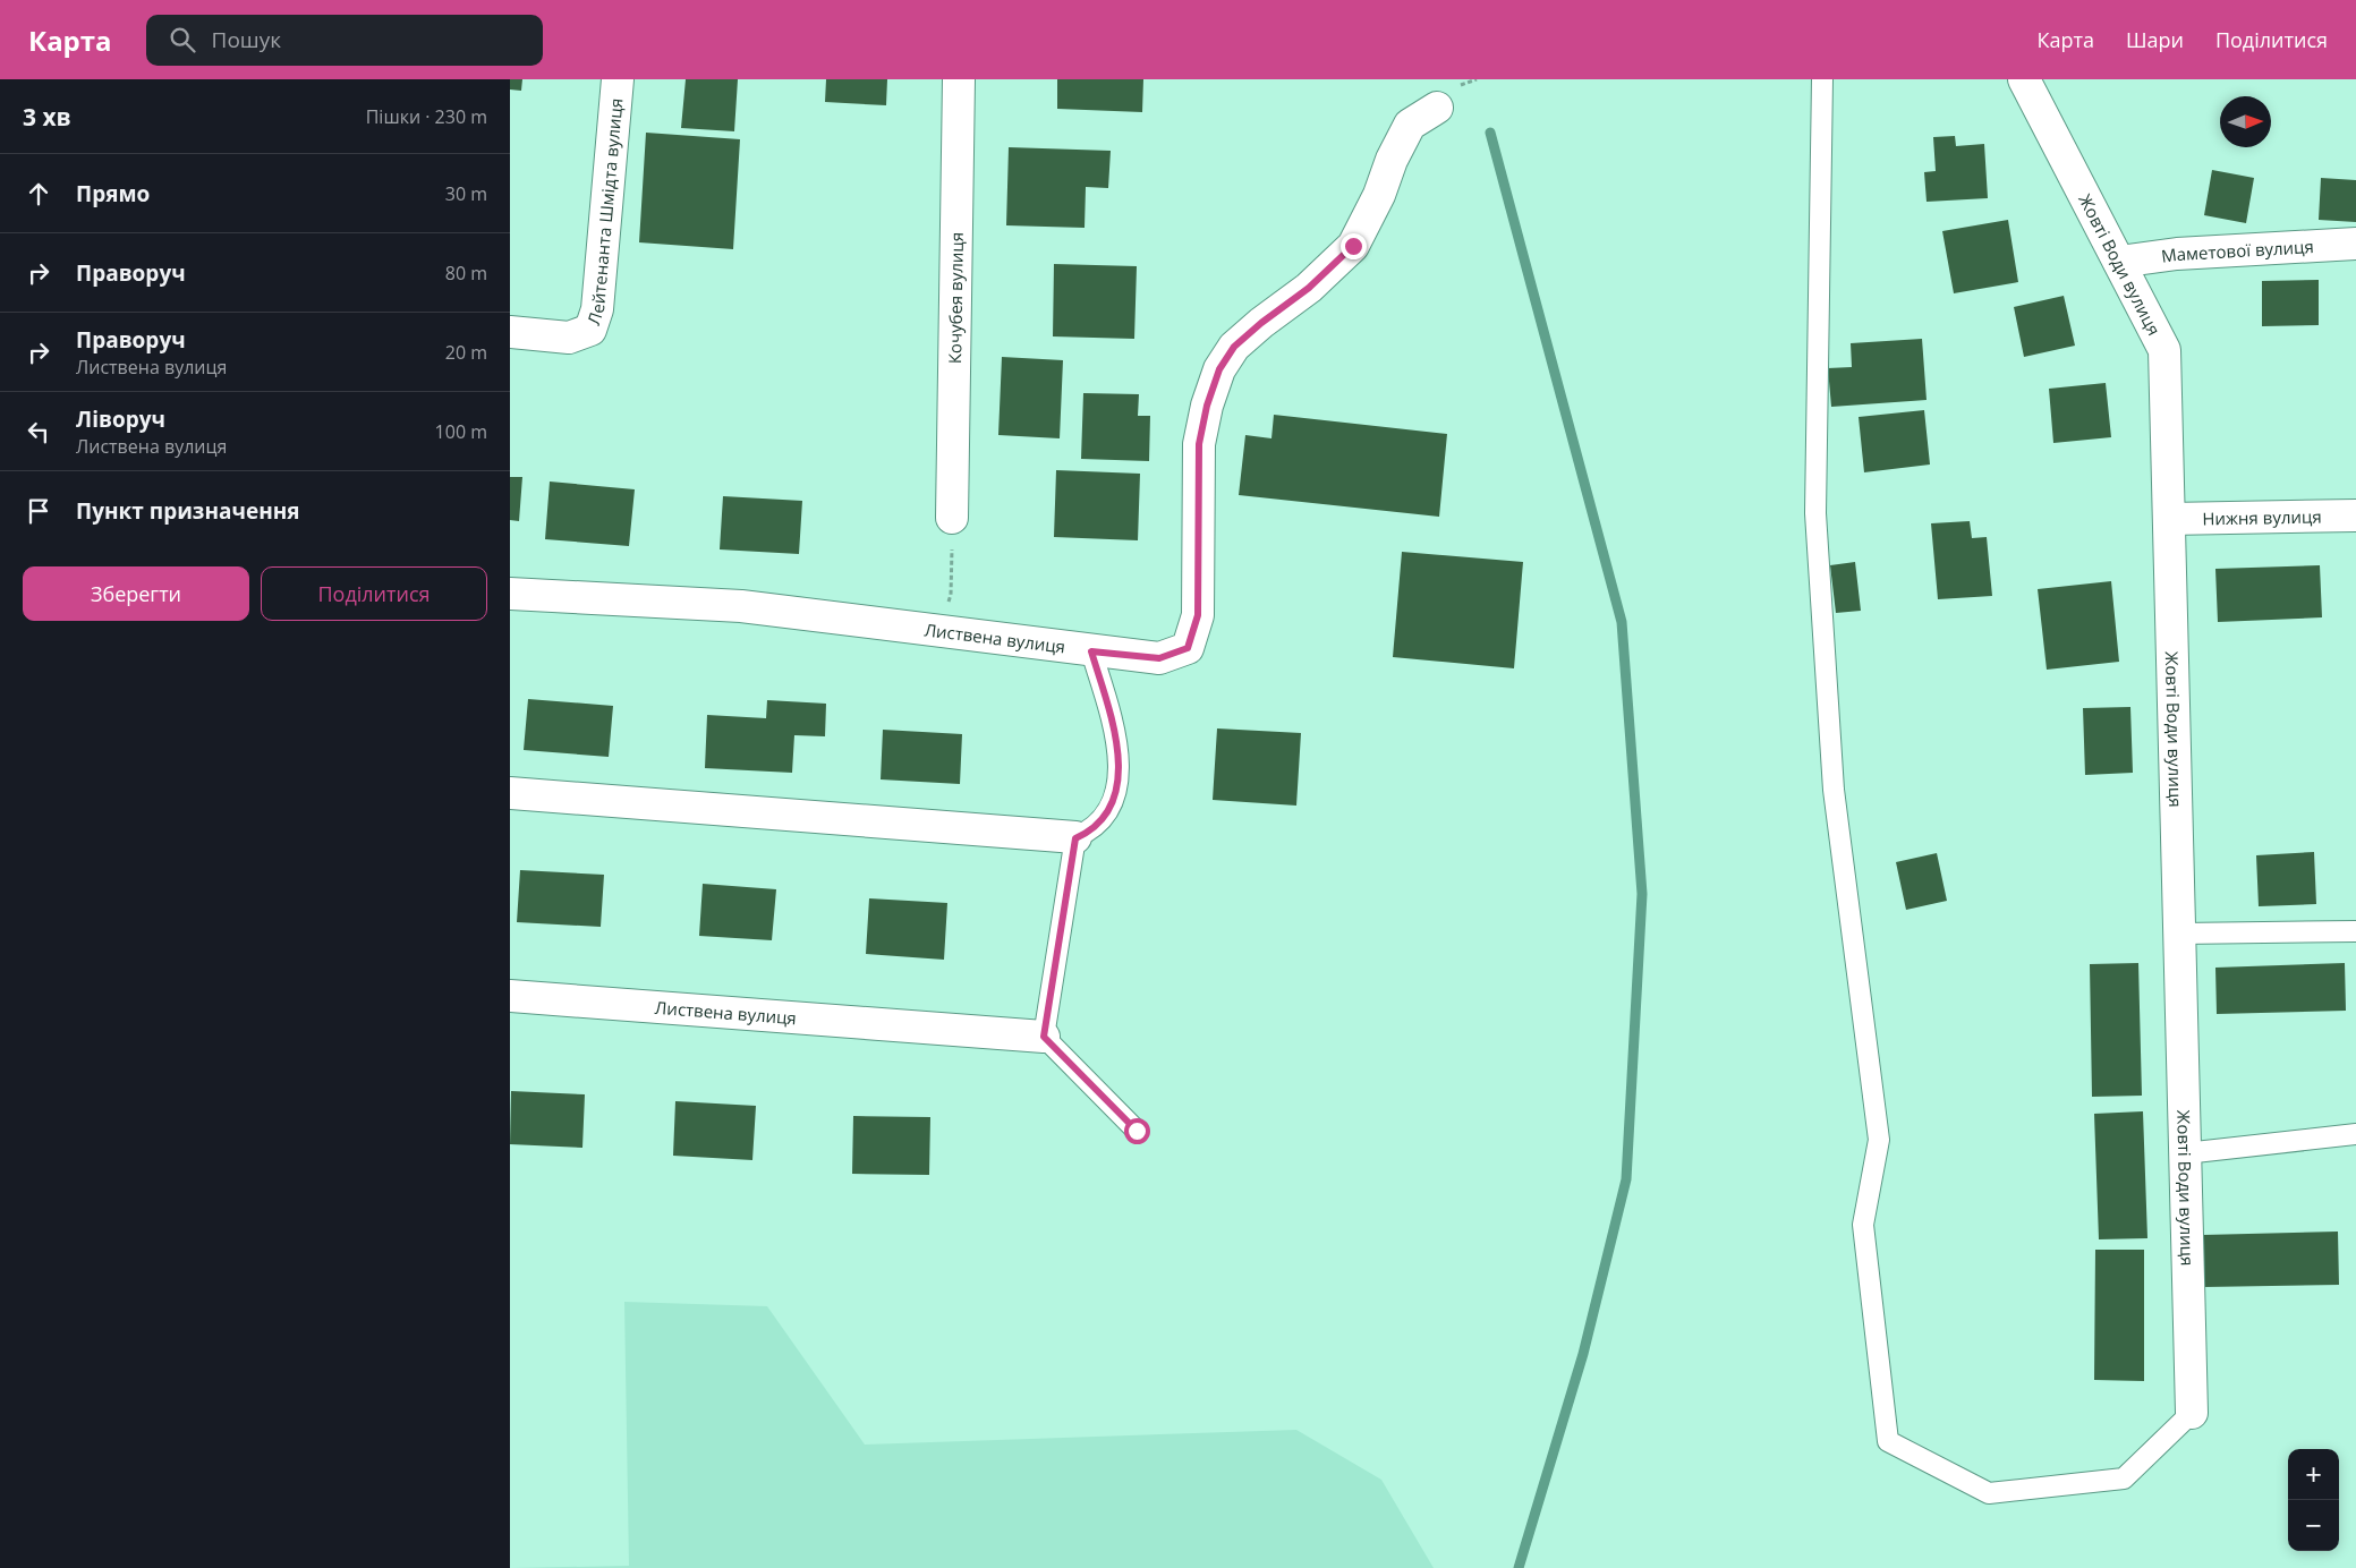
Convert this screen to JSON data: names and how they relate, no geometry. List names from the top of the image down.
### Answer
{
  "streets": {
    "street": [
      "Лейтенанта Шмідта вулиця",
      "Маметової вулиця",
      "Жовті Води вулиця",
      "Кочубея вулиця",
      "Нижня вулиця",
      "Листвена вулиця"
    ]
  },
  "crossings": [
    ["Маметової вулиця", "Жовті Води вулиця"],
    ["Жовті Води вулиця", "Нижня вулиця"]
  ],
  "north": "right",
  "page": {
    "header": "Карта",
    "search": "Пошук",
    "nav": ["Карта", "Шари", "Поділитися"],
    "heading": ["3 хв", "Пішки · 230 m"],
    "list": [
      ["Прямо", "30 m"],
      ["Праворуч", "80 m"],
      ["Праворуч", "Листвена вулиця", "20 m"],
      ["Ліворуч", "Листвена вулиця", "100 m"],
      "Пункт призначення"
    ],
    "buttons": ["Зберегти", "Поділитися"],
    "map_buttons": ["+", "−"]
  }
}
